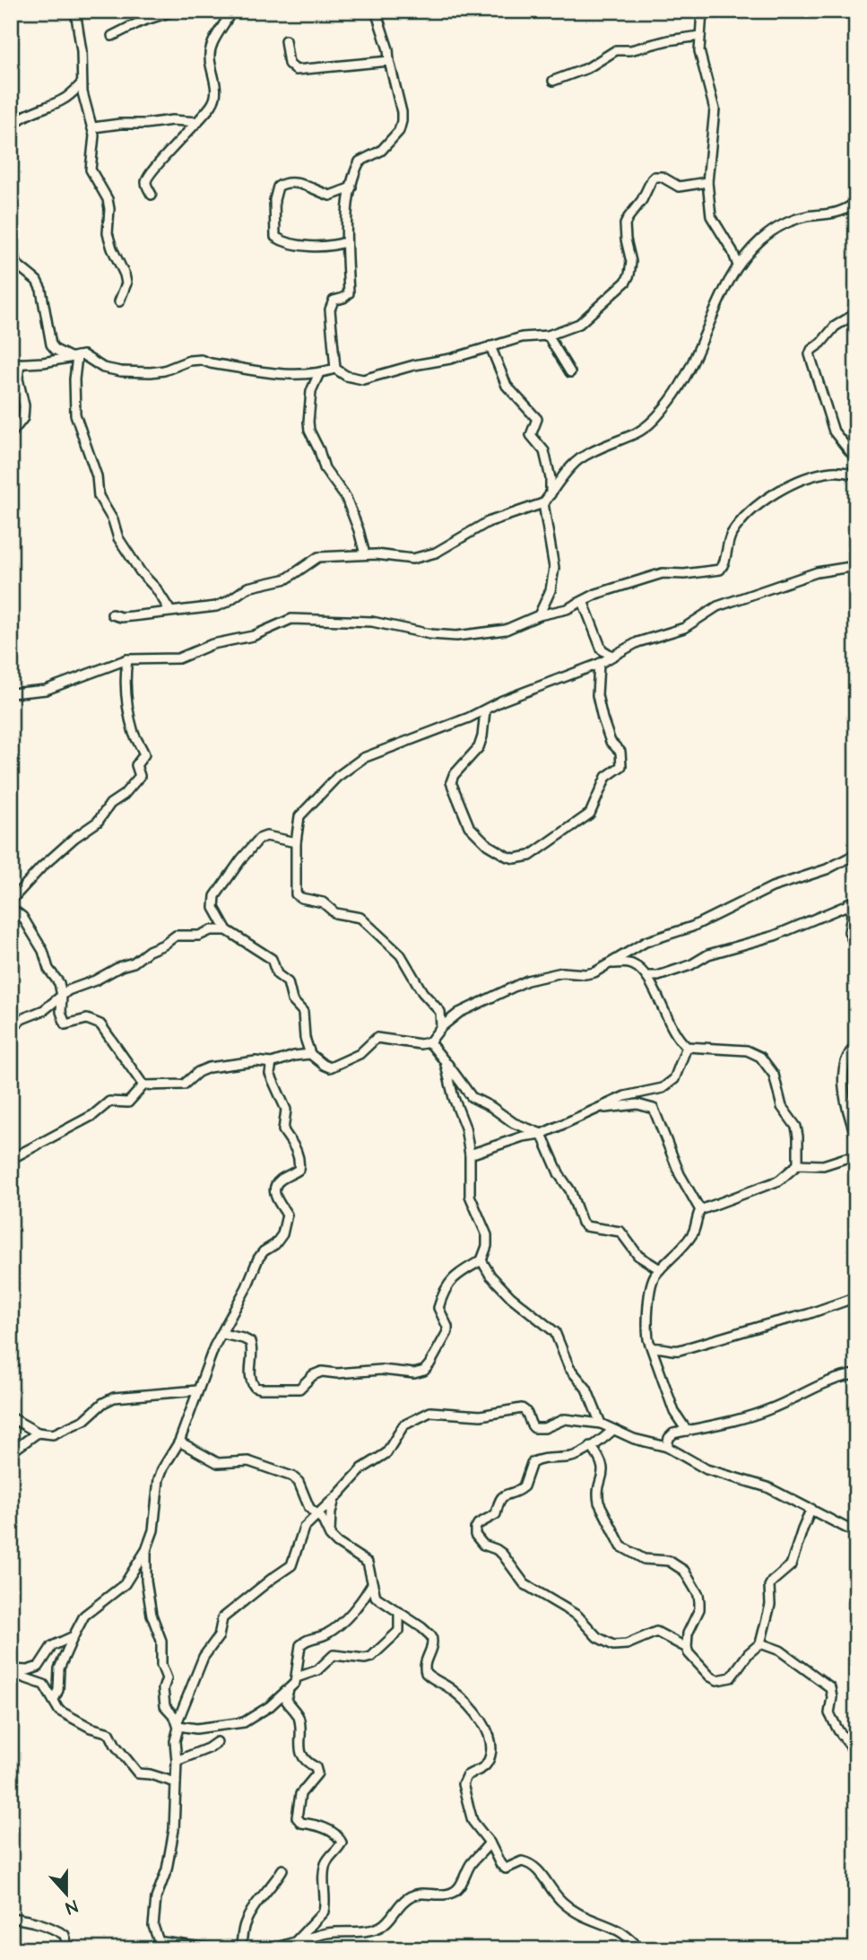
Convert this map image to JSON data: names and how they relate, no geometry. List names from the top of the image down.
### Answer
{
  "north": "bottom"
}
